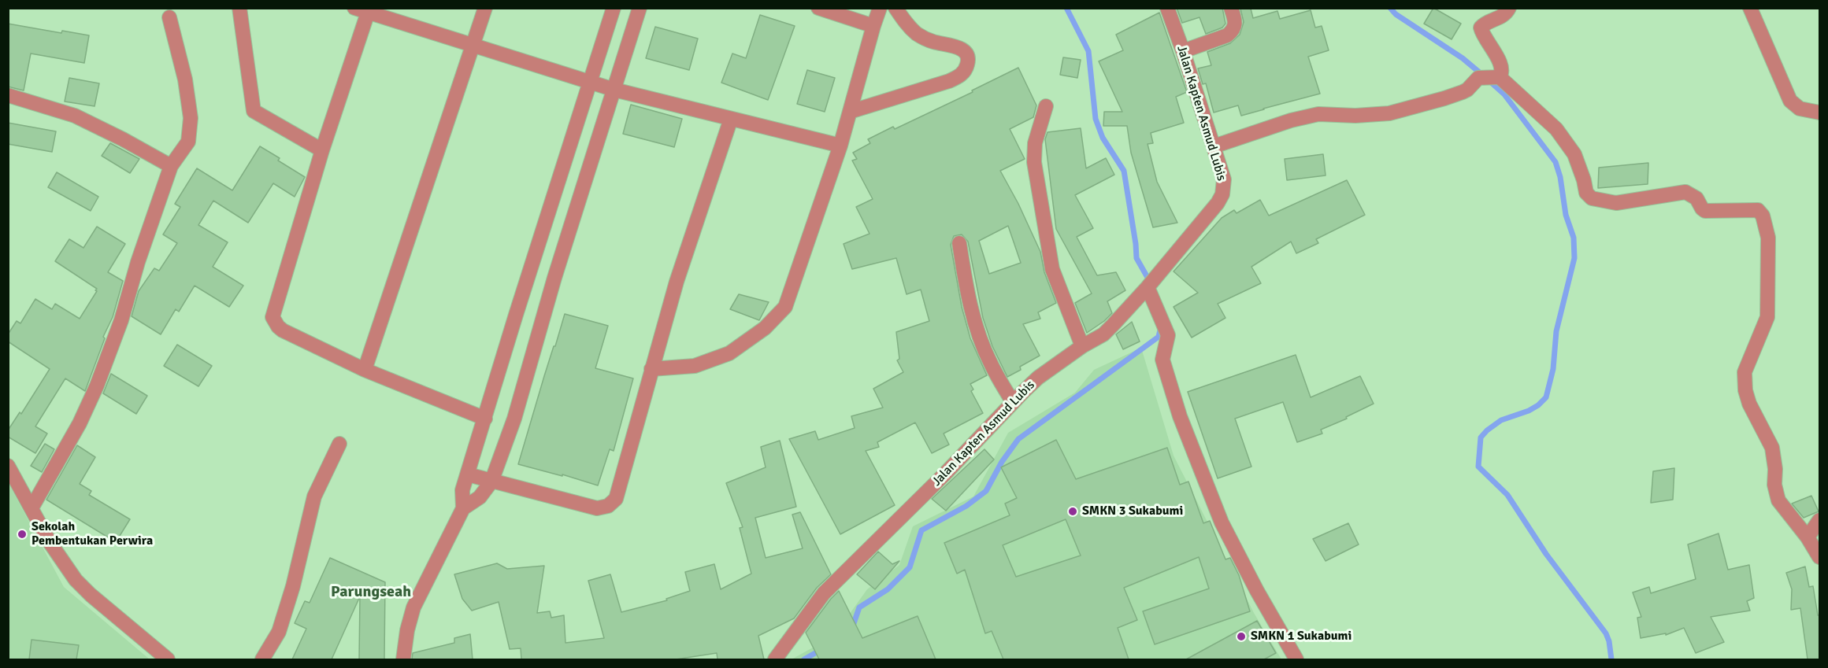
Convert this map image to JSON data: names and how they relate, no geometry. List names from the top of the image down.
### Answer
{
  "streets": {
    "street": ["Jalan Kapten Asmud Lubis"]
  },
  "districts": ["Parungseah"],
  "places": ["SMKN 3 Sukabumi", "Sekolah Pembentukan Perwira", "SMKN 1 Sukabumi"]
}
